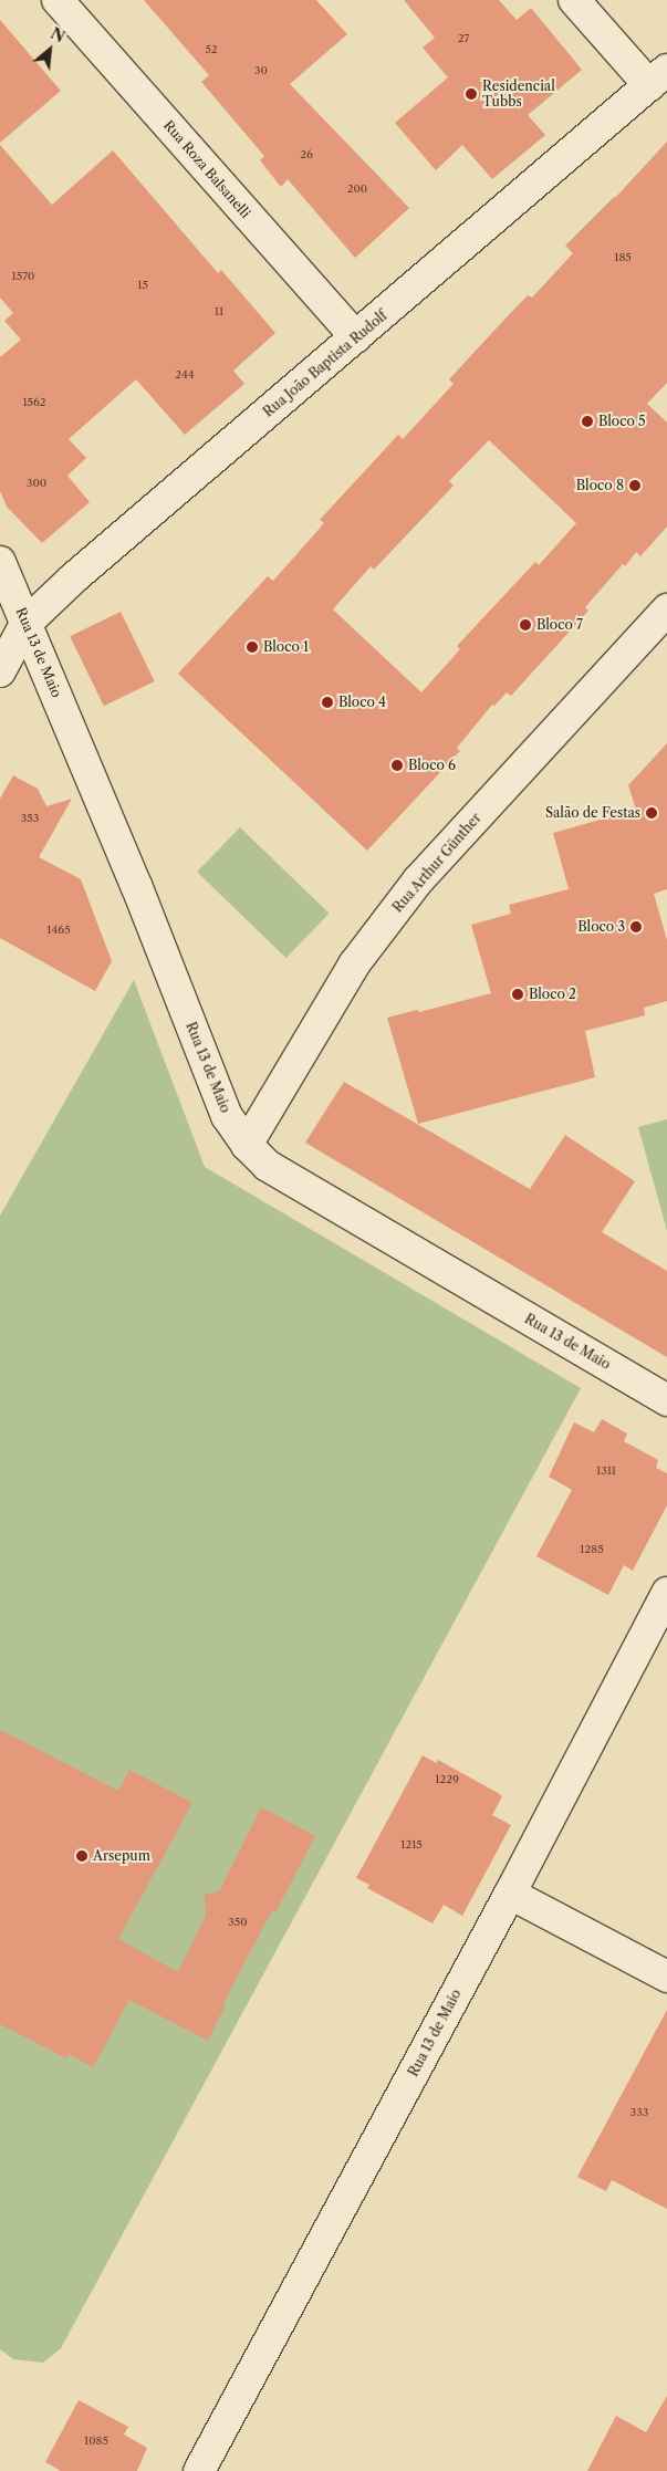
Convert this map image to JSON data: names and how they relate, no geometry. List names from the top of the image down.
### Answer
{
  "streets": {
    "street": [
      "Rua Roza Balsanelli",
      "Rua João Baptista Rudolf",
      "Rua 13 de Maio",
      "Rua Arthur Günther"
    ]
  },
  "crossings": [
    ["Rua Roza Balsanelli", "Rua João Baptista Rudolf"],
    ["Rua João Baptista Rudolf", "Rua 13 de Maio"],
    ["Rua 13 de Maio", "Rua Arthur Günther"]
  ],
  "places": [
    "Residencial Tubbs",
    "Bloco 5",
    "Bloco 8",
    "Bloco 7",
    "Bloco 1",
    "Bloco 4",
    "Bloco 6",
    "Salão de Festas",
    "Bloco 3",
    "Bloco 2",
    "Arsepum"
  ],
  "house_numbers": [
    "27",
    "52",
    "30",
    "26",
    "200",
    "185",
    "1570",
    "15",
    "11",
    "244",
    "1562",
    "300",
    "353",
    "1465",
    "1311",
    "1285",
    "1229",
    "1215",
    "350",
    "333",
    "1085"
  ],
  "north": "top right"
}
